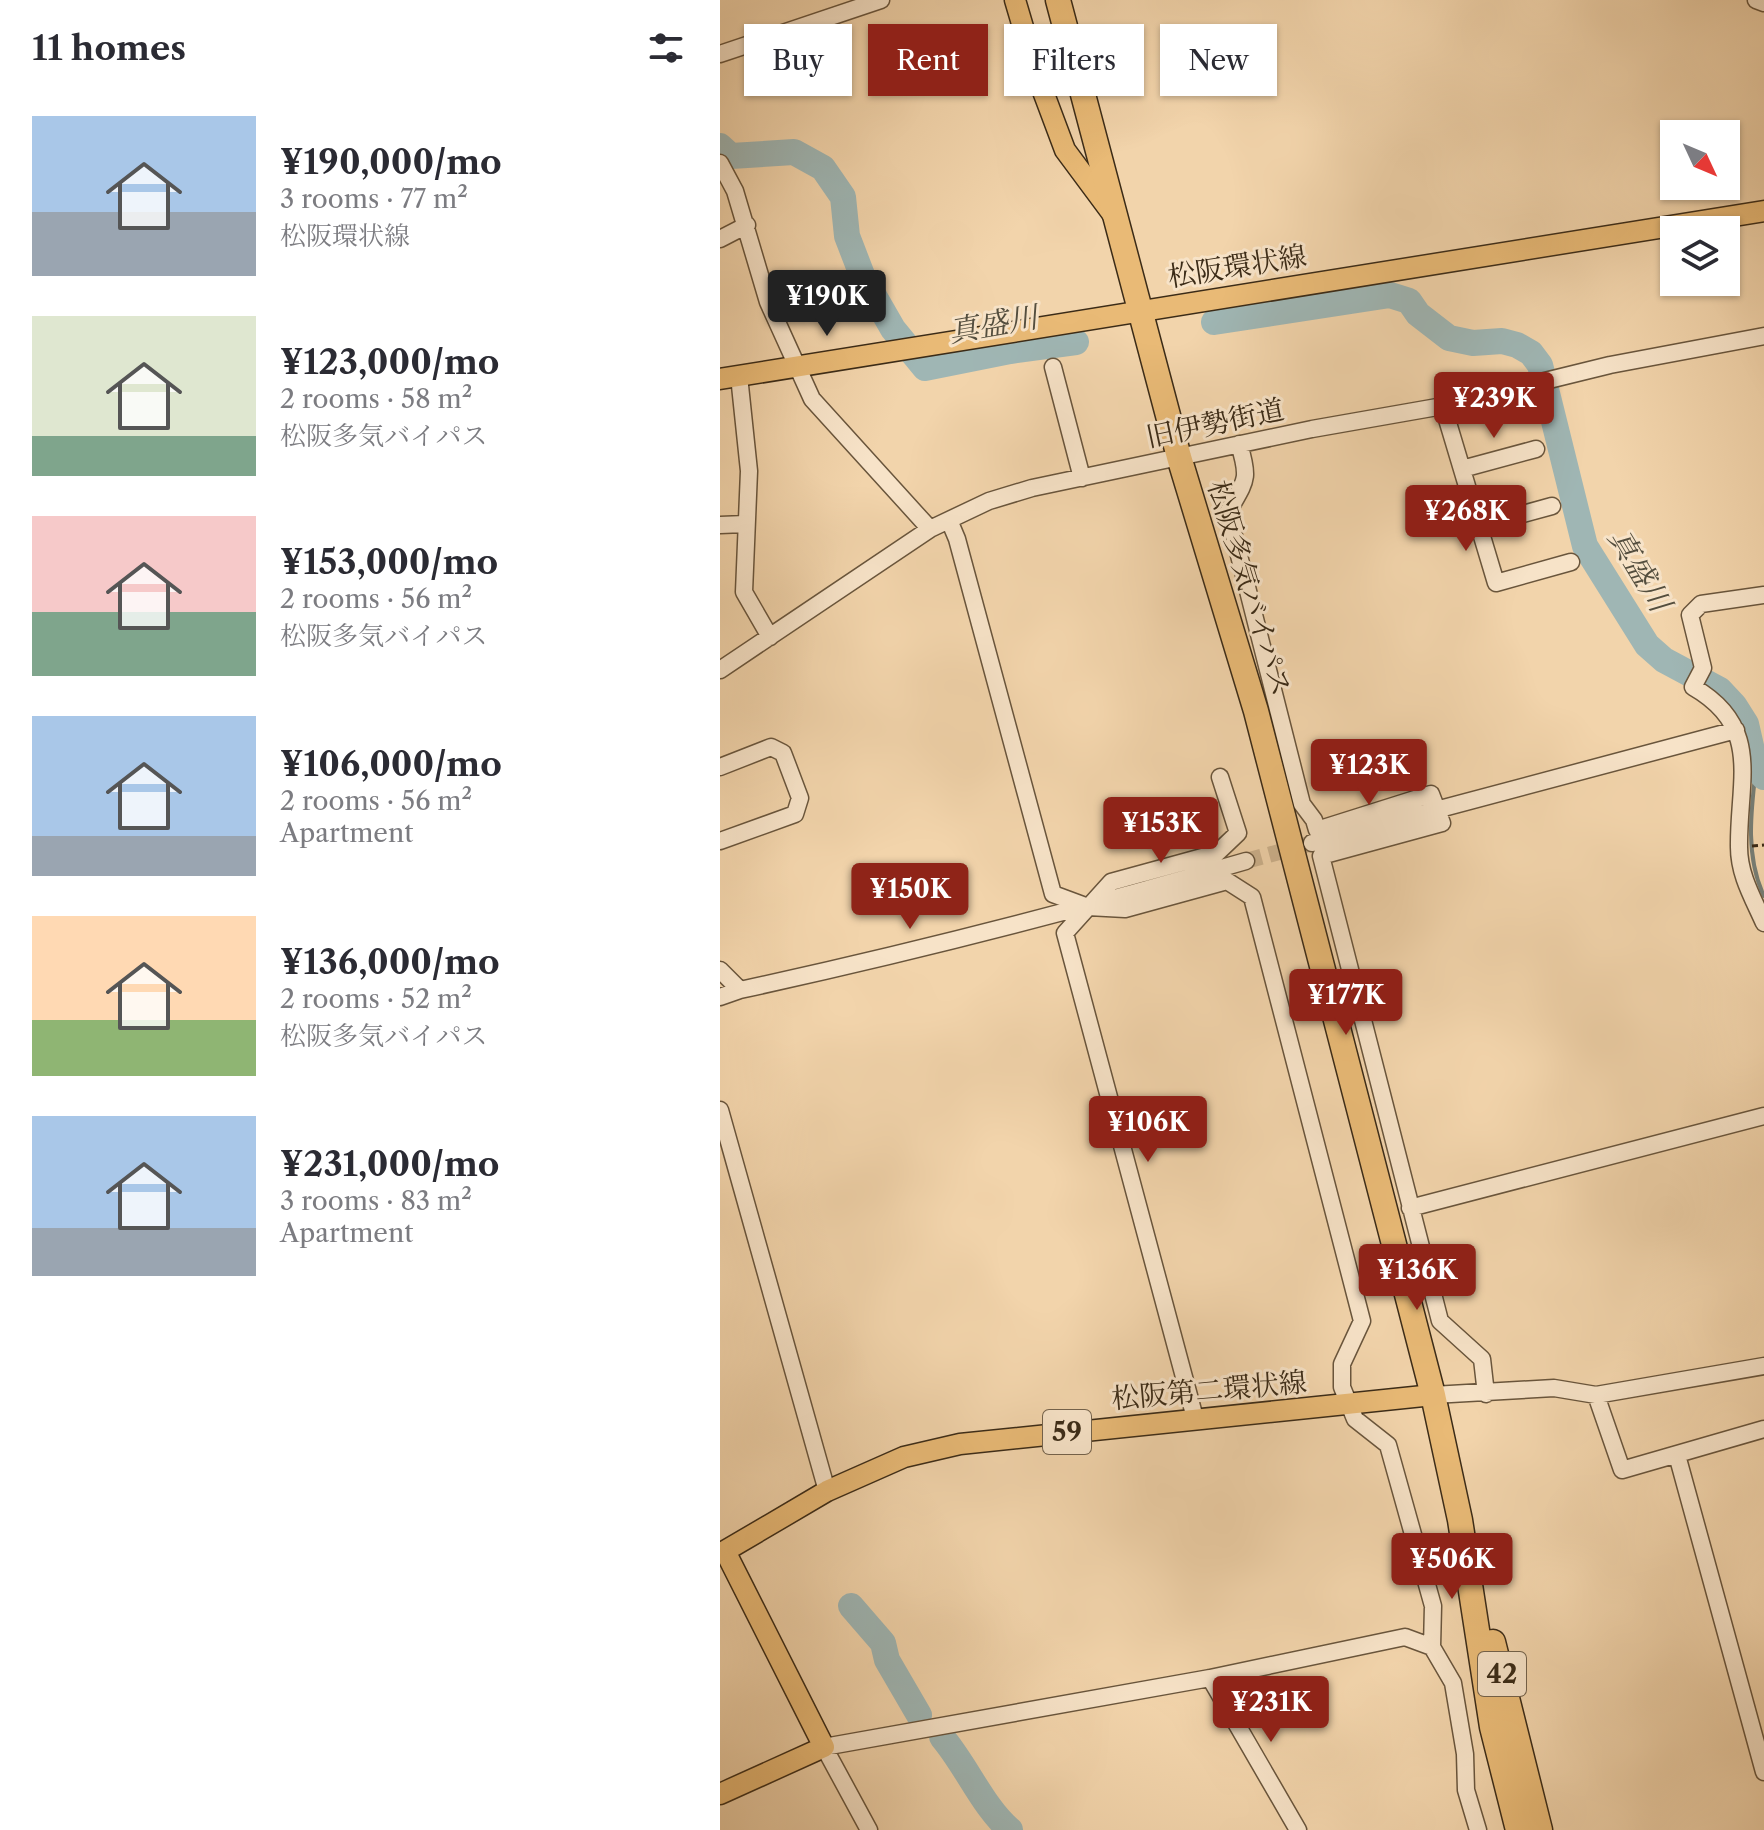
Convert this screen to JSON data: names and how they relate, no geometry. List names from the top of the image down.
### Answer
{
  "streets": {
    "highway": ["松阪多気バイパス", "42"],
    "main road": ["松阪環状線", "松阪第二環状線", "59"],
    "street": ["旧伊勢街道"]
  },
  "crossings": [
    ["松阪環状線", "松阪多気バイパス"],
    ["旧伊勢街道", "松阪多気バイパス"],
    ["松阪多気バイパス", "松阪第二環状線"]
  ],
  "water": ["真盛川"],
  "north": "bottom right",
  "page": {
    "heading": "11 homes",
    "chip": [
      "Buy",
      "Rent",
      "Filters",
      "New"
    ],
    "list": [
      {
        "name": "¥190,000/mo",
        "note": "3 rooms · 77 m² · 松阪環状線"
      },
      {
        "name": "¥123,000/mo",
        "note": "2 rooms · 58 m² · 松阪多気バイパス"
      },
      {
        "name": "¥153,000/mo",
        "note": "2 rooms · 56 m² · 松阪多気バイパス"
      },
      {
        "name": "¥106,000/mo",
        "note": "2 rooms · 56 m² · Apartment"
      },
      {
        "name": "¥136,000/mo",
        "note": "2 rooms · 52 m² · 松阪多気バイパス"
      },
      {
        "name": "¥231,000/mo",
        "note": "3 rooms · 83 m² · Apartment"
      }
    ],
    "price": [
      "¥190K",
      "¥239K",
      "¥268K",
      "¥123K",
      "¥153K",
      "¥150K",
      "¥177K",
      "¥106K",
      "¥136K",
      "¥506K",
      "¥231K"
    ]
  }
}
